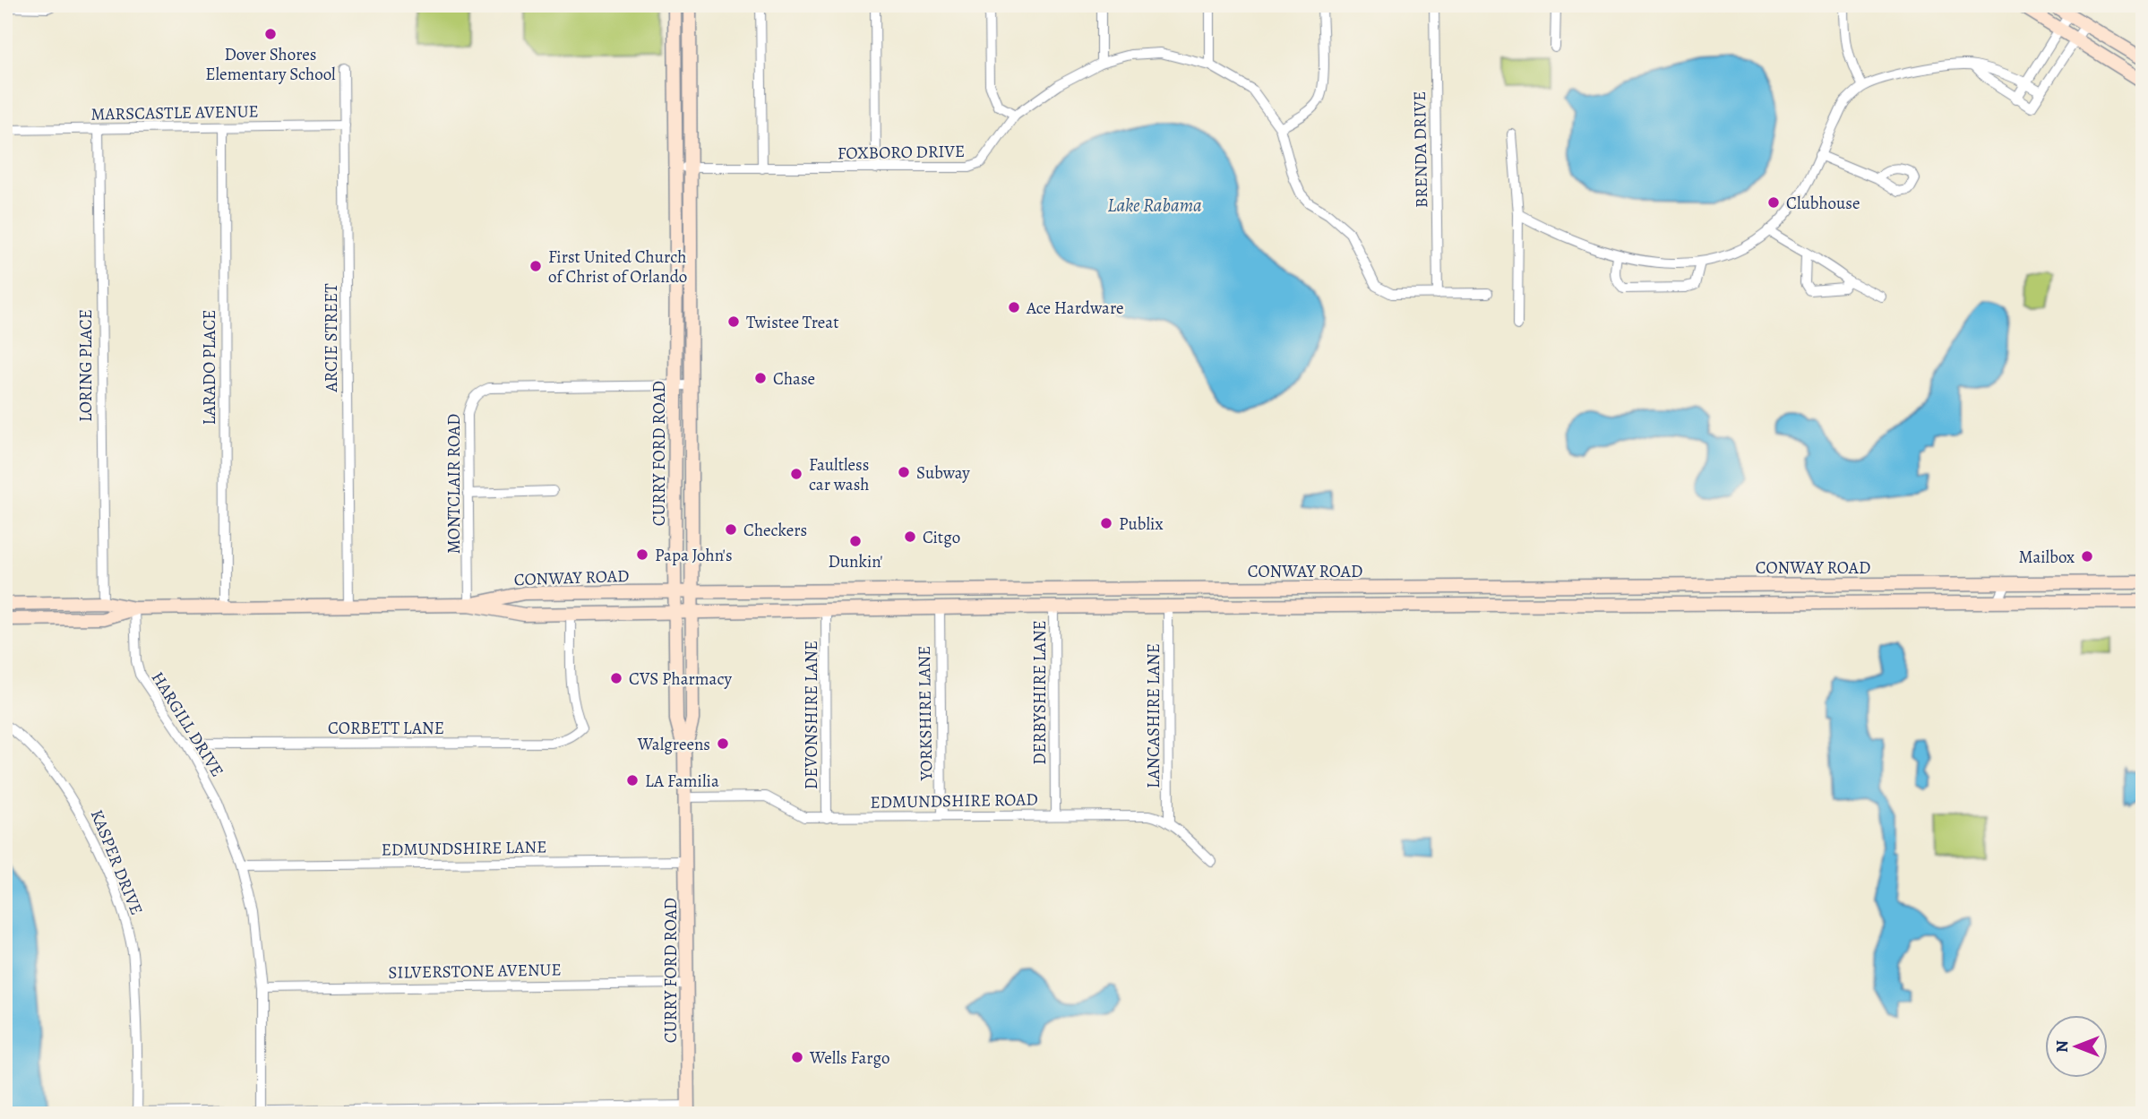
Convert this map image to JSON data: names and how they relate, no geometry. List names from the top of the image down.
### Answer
{
  "streets": {
    "main road": ["CURRY FORD ROAD", "CONWAY ROAD"],
    "street": [
      "MARSCASTLE AVENUE",
      "BRENDA DRIVE",
      "FOXBORO DRIVE",
      "ARCIE STREET",
      "LORING PLACE",
      "LARADO PLACE",
      "MONTCLAIR ROAD",
      "DERBYSHIRE LANE",
      "YORKSHIRE LANE",
      "DEVONSHIRE LANE",
      "LANCASHIRE LANE",
      "HARGILL DRIVE",
      "CORBETT LANE",
      "EDMUNDSHIRE ROAD",
      "EDMUNDSHIRE LANE",
      "KASPER DRIVE",
      "SILVERSTONE AVENUE"
    ]
  },
  "crossings": [
    ["MARSCASTLE AVENUE", "ARCIE STREET"],
    ["MARSCASTLE AVENUE", "LORING PLACE"],
    ["MARSCASTLE AVENUE", "LARADO PLACE"],
    ["BRENDA DRIVE", "FOXBORO DRIVE"],
    ["FOXBORO DRIVE", "CURRY FORD ROAD"],
    ["ARCIE STREET", "CONWAY ROAD"],
    ["LORING PLACE", "CONWAY ROAD"],
    ["LARADO PLACE", "CONWAY ROAD"],
    ["CURRY FORD ROAD", "MONTCLAIR ROAD"],
    ["CURRY FORD ROAD", "CONWAY ROAD"],
    ["CURRY FORD ROAD", "EDMUNDSHIRE ROAD"],
    ["CURRY FORD ROAD", "EDMUNDSHIRE LANE"],
    ["CURRY FORD ROAD", "SILVERSTONE AVENUE"],
    ["MONTCLAIR ROAD", "CONWAY ROAD"],
    ["CONWAY ROAD", "DERBYSHIRE LANE"],
    ["CONWAY ROAD", "YORKSHIRE LANE"],
    ["CONWAY ROAD", "DEVONSHIRE LANE"],
    ["CONWAY ROAD", "LANCASHIRE LANE"],
    ["CONWAY ROAD", "HARGILL DRIVE"],
    ["CONWAY ROAD", "CORBETT LANE"],
    ["DERBYSHIRE LANE", "EDMUNDSHIRE ROAD"],
    ["YORKSHIRE LANE", "EDMUNDSHIRE ROAD"],
    ["DEVONSHIRE LANE", "EDMUNDSHIRE ROAD"],
    ["LANCASHIRE LANE", "EDMUNDSHIRE ROAD"],
    ["HARGILL DRIVE", "CORBETT LANE"],
    ["HARGILL DRIVE", "EDMUNDSHIRE LANE"],
    ["HARGILL DRIVE", "SILVERSTONE AVENUE"]
  ],
  "water": ["Lake Rabama"],
  "places": [
    "Dover Shores Elementary School",
    "Clubhouse",
    "First United Church of Christ of Orlando",
    "Ace Hardware",
    "Twistee Treat",
    "Chase",
    "Subway",
    "Faultless car wash",
    "Publix",
    "Checkers",
    "Citgo",
    "Dunkin'",
    "Papa John's",
    "Mailbox",
    "CVS Pharmacy",
    "Walgreens",
    "LA Familia",
    "Wells Fargo"
  ],
  "north": "left"
}
